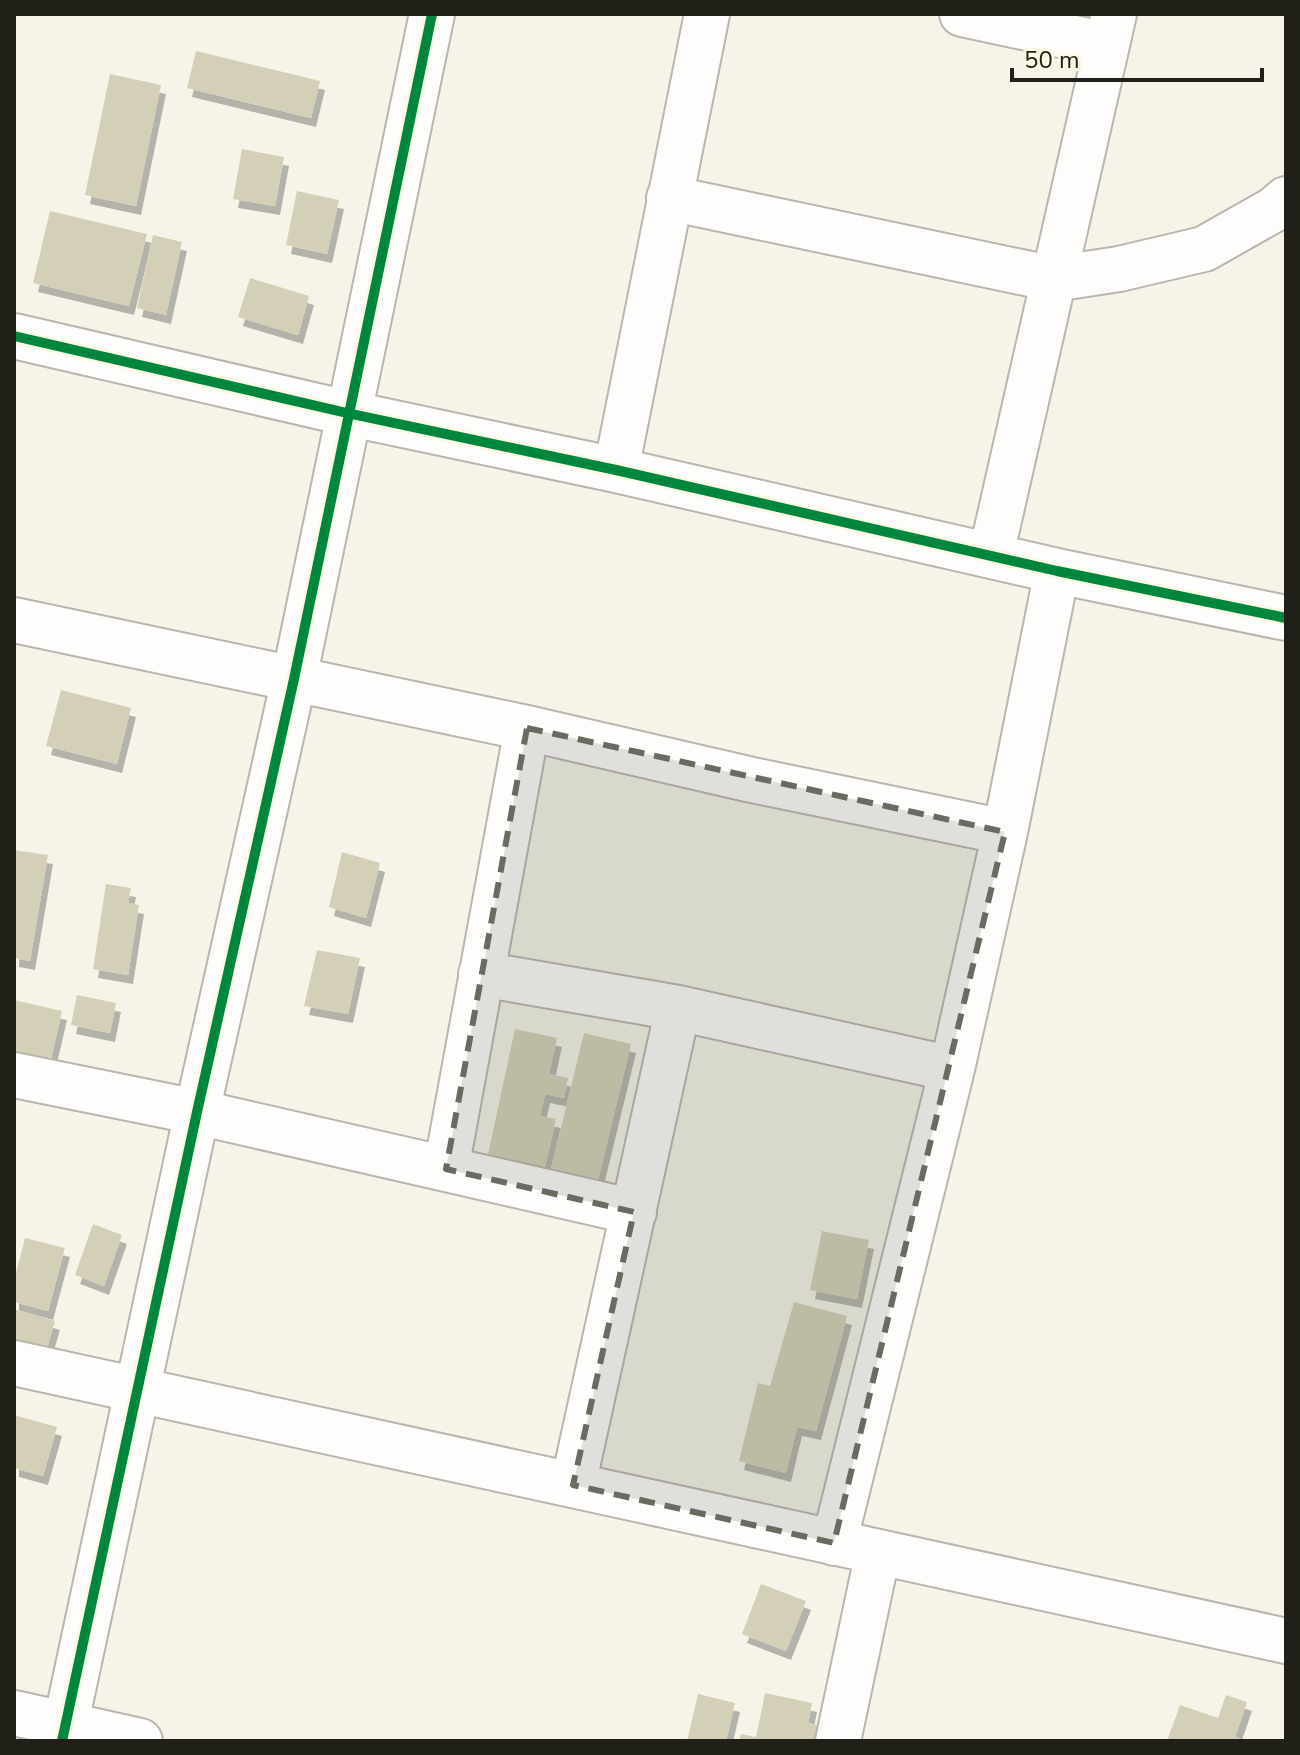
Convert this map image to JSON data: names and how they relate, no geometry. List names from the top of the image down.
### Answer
{
  "scale_bar": "50 m"
}
